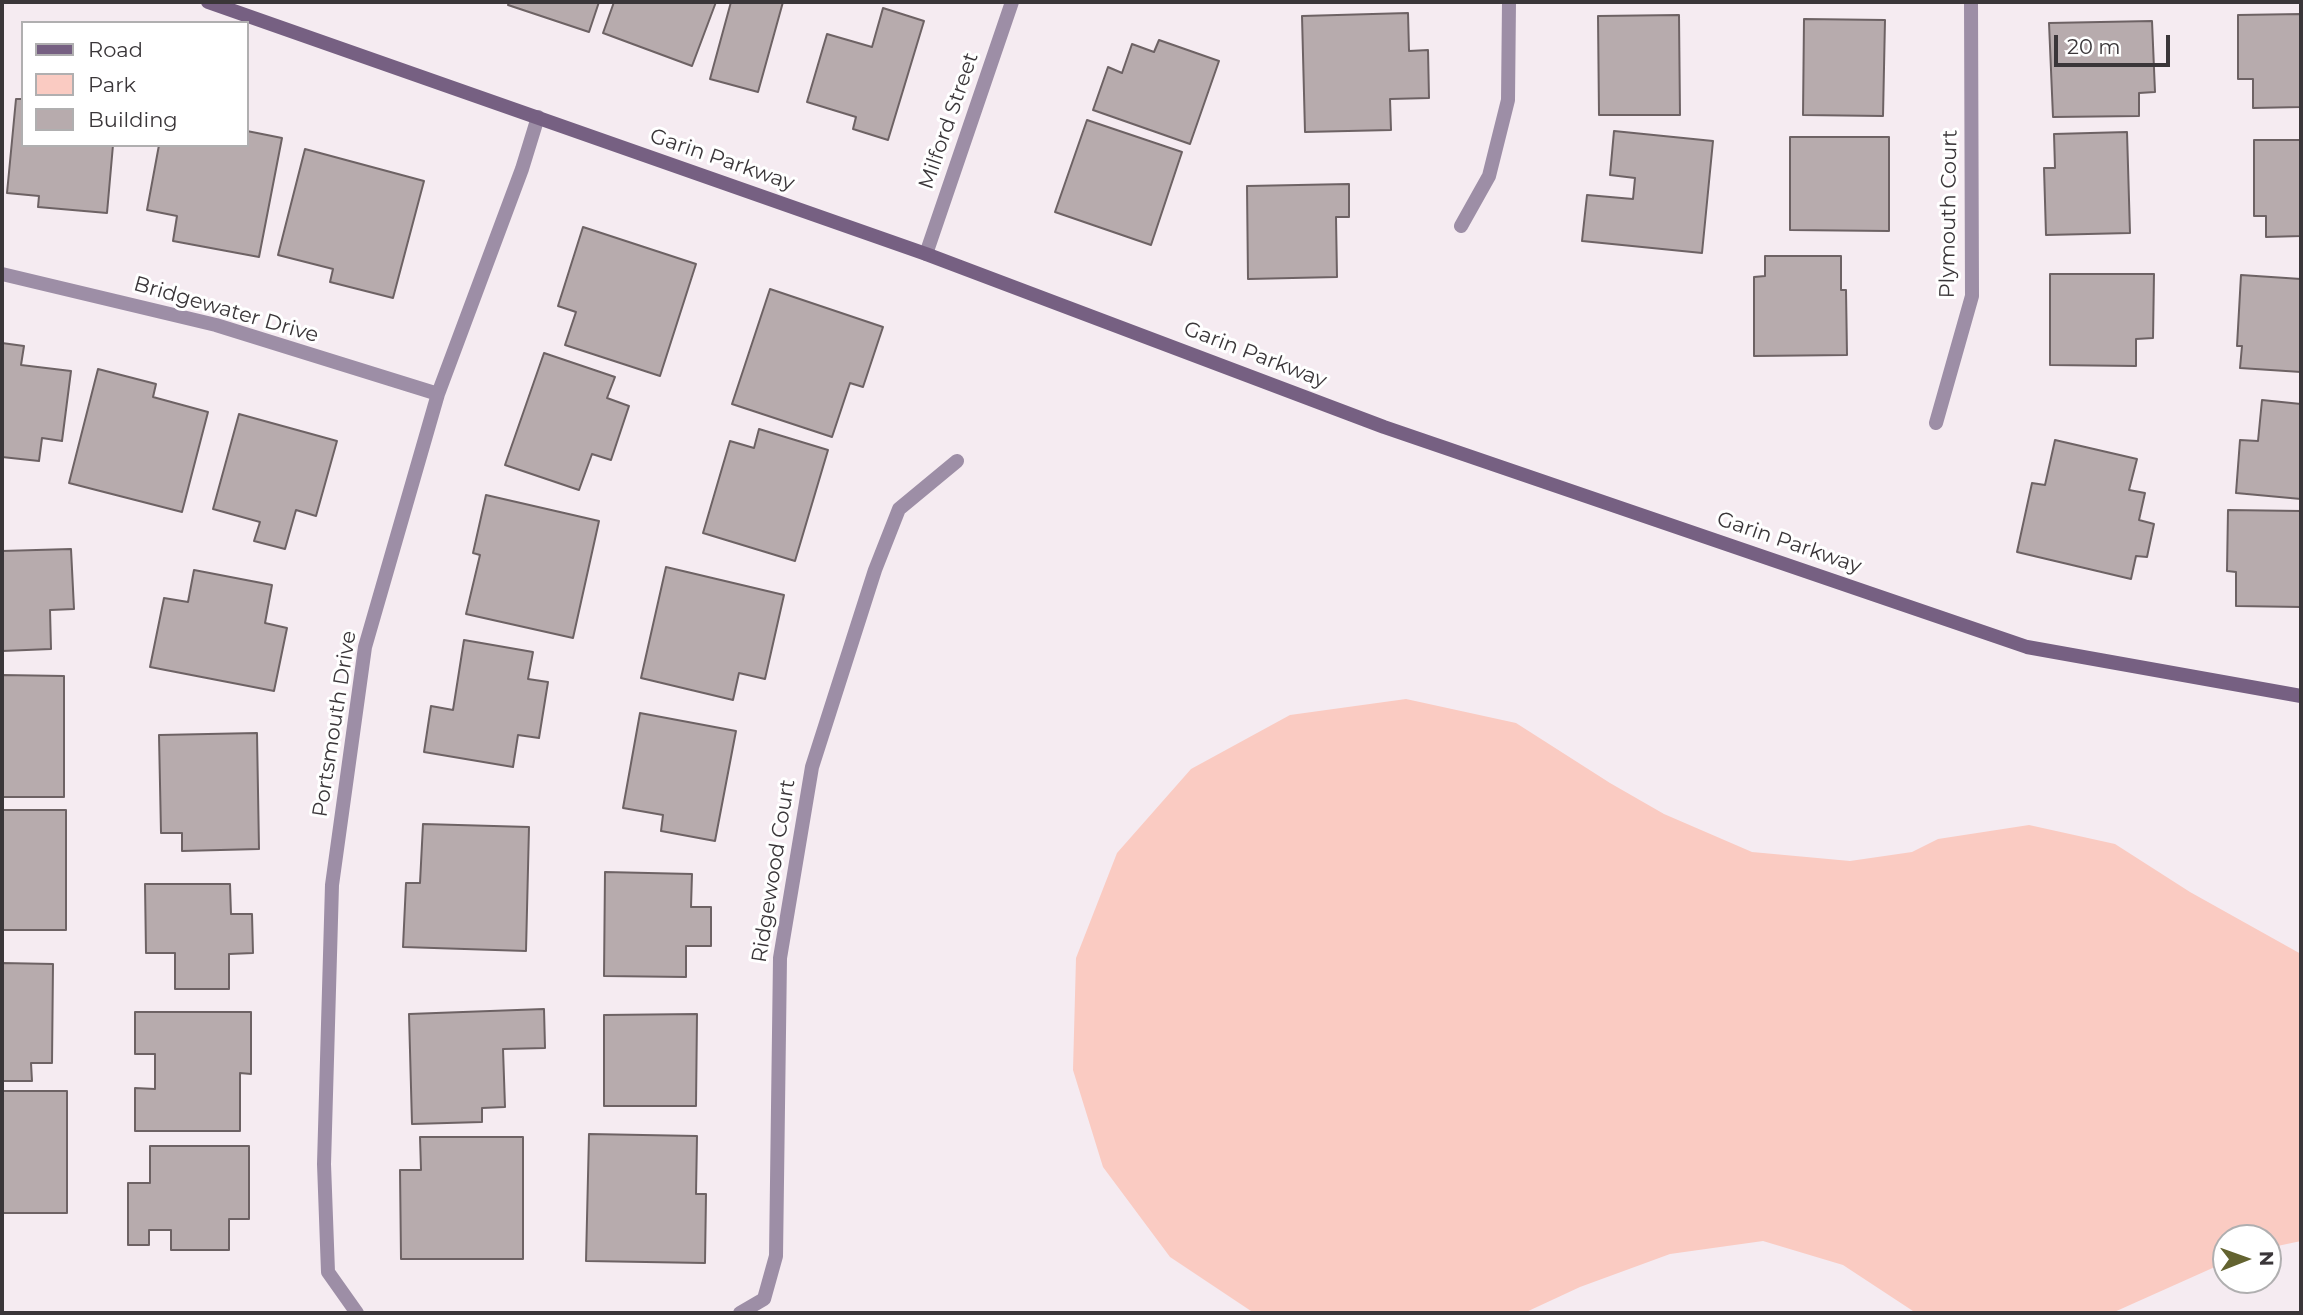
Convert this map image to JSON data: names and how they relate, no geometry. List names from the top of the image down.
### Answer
{
  "streets": {
    "street": [
      "Milford Street",
      "Garin Parkway",
      "Plymouth Court",
      "Bridgewater Drive",
      "Portsmouth Drive",
      "Ridgewood Court"
    ]
  },
  "crossings": [
    ["Milford Street", "Garin Parkway"],
    ["Garin Parkway", "Portsmouth Drive"],
    ["Bridgewater Drive", "Portsmouth Drive"]
  ],
  "legend": ["Road", "Park", "Building"],
  "scale_bar": "20 m",
  "north": "right"
}
